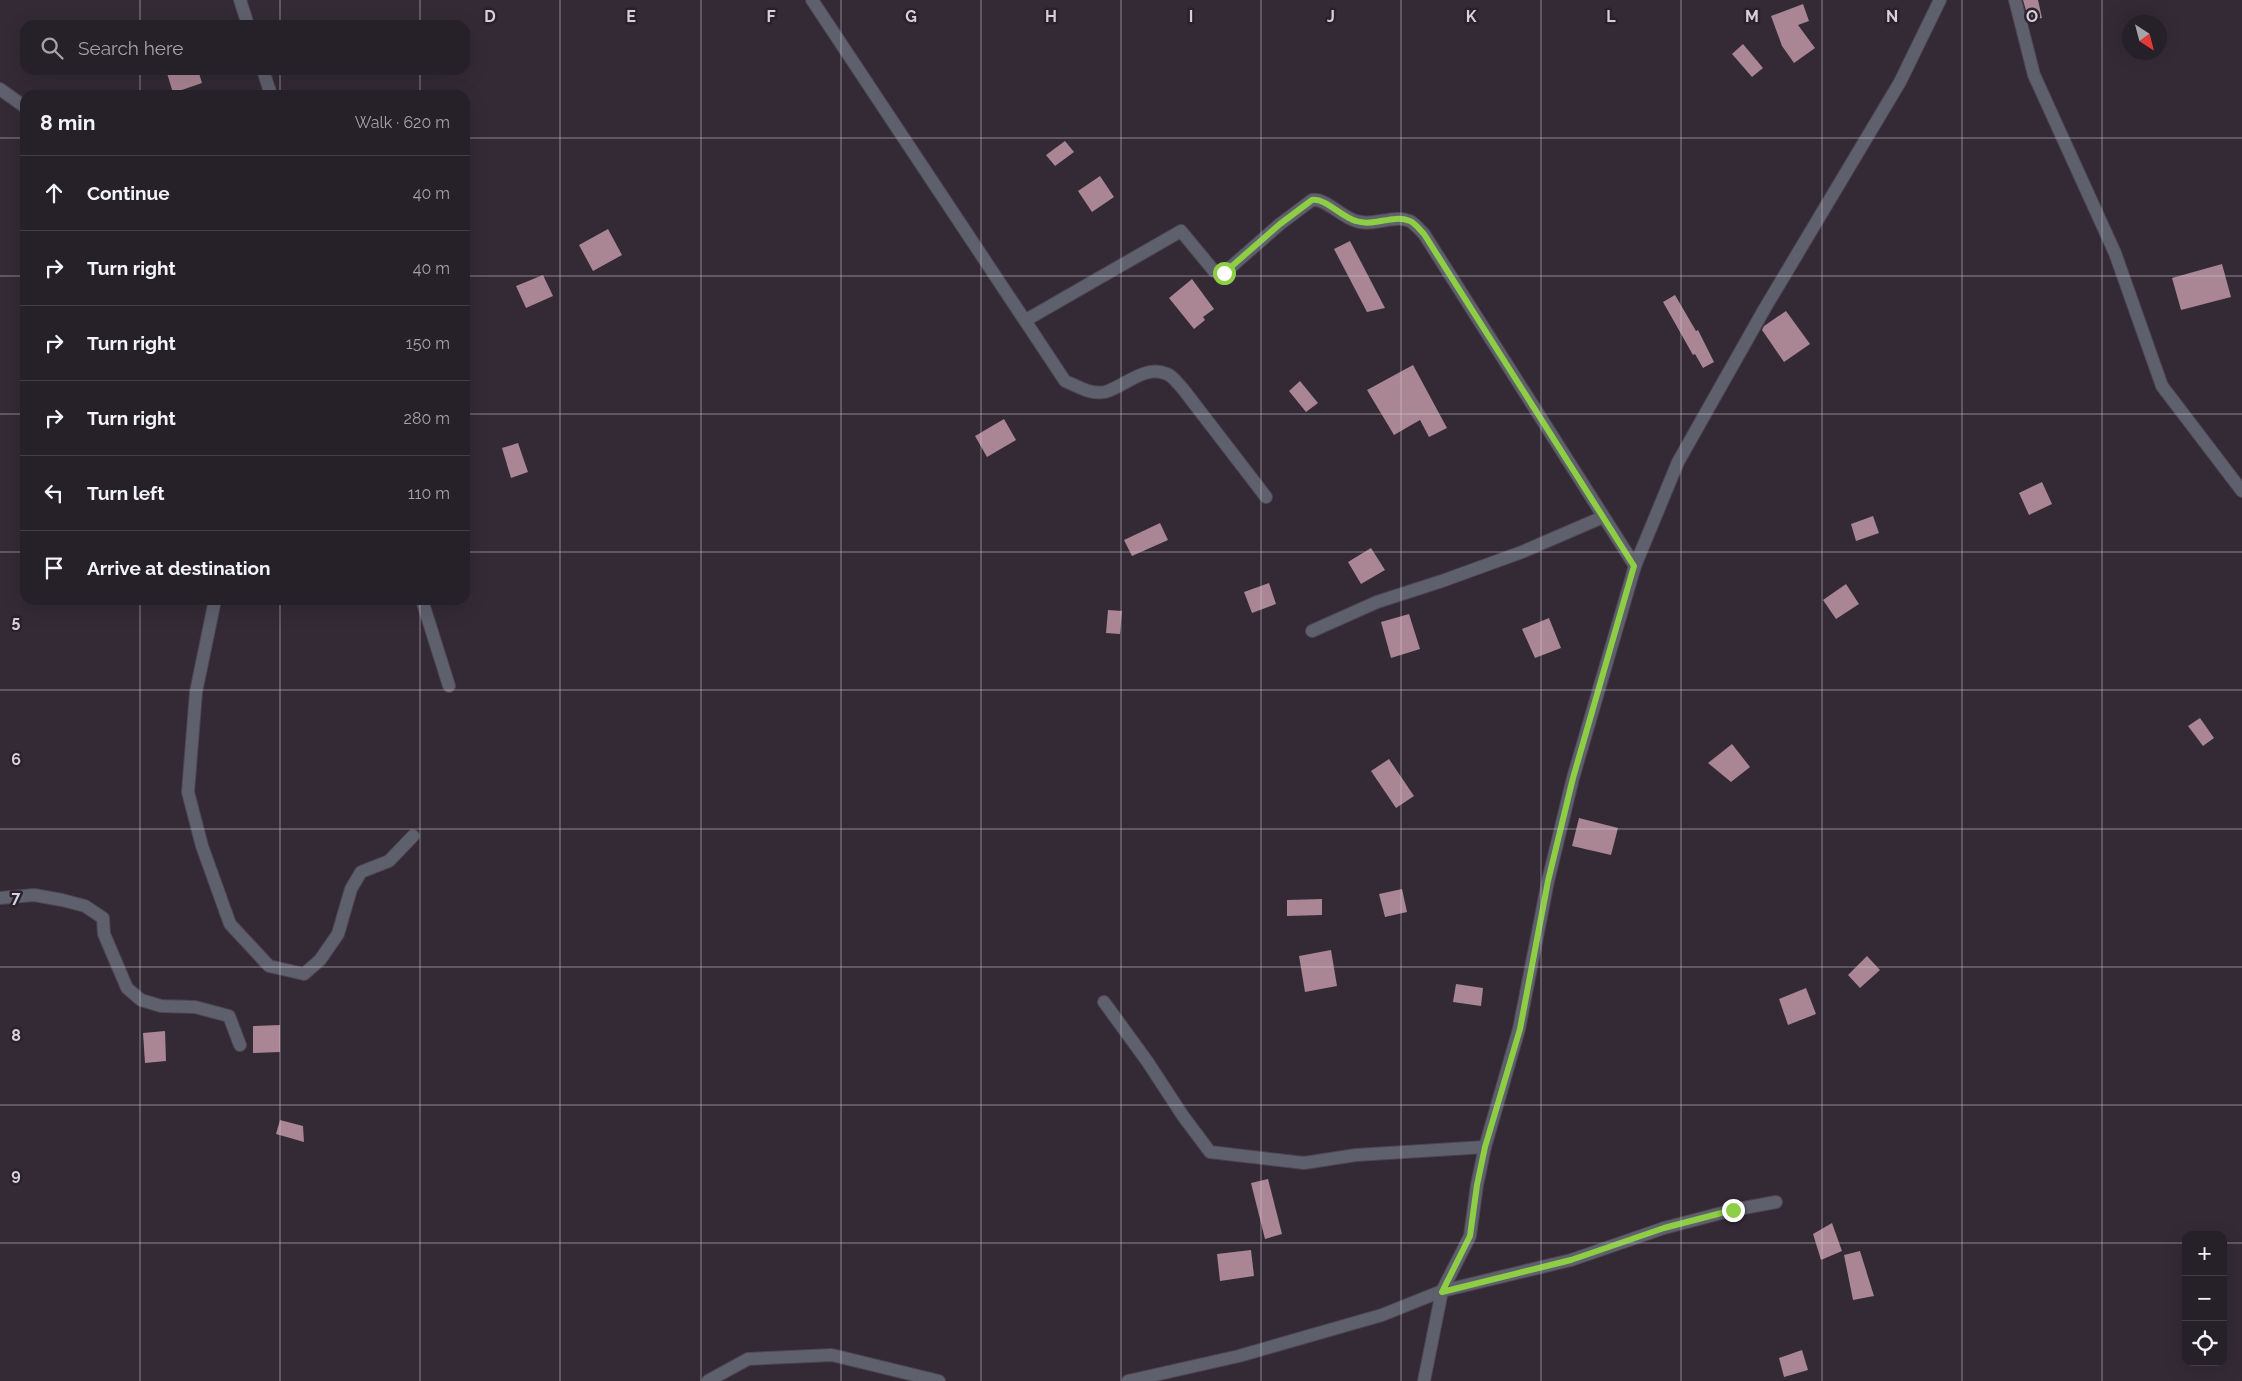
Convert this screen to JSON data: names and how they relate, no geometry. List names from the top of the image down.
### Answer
{
  "north": "bottom right",
  "page": {
    "search": "Search here",
    "heading": ["8 min", "Walk · 620 m"],
    "list": [
      ["Continue", "40 m"],
      ["Turn right", "40 m"],
      ["Turn right", "150 m"],
      ["Turn right", "280 m"],
      ["Turn left", "110 m"],
      "Arrive at destination"
    ],
    "map_buttons": ["+", "−"]
  },
  "grid": {
    "columns": [
      "D",
      "E",
      "F",
      "G",
      "H",
      "I",
      "J",
      "K",
      "L",
      "M",
      "N",
      "O"
    ],
    "rows": [
      "5",
      "6",
      "7",
      "8",
      "9"
    ]
  }
}
